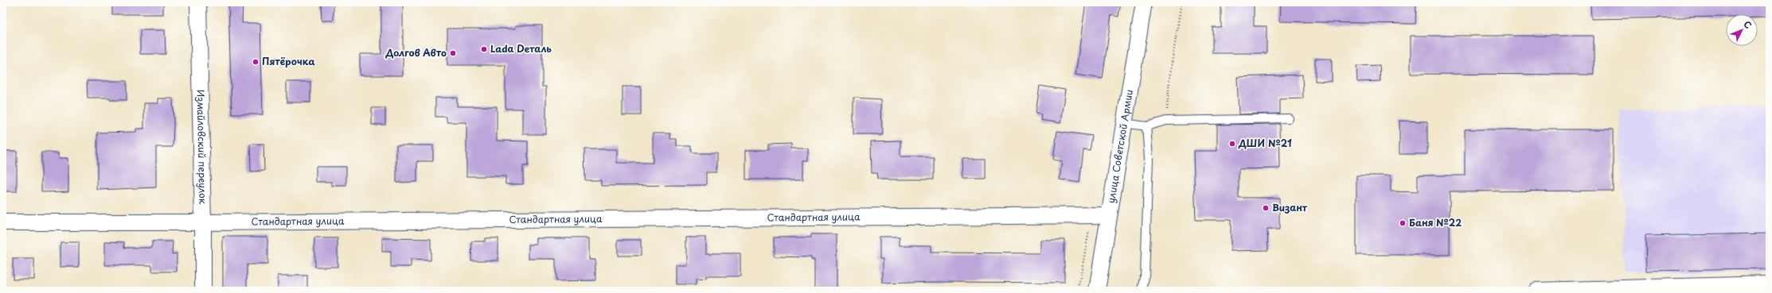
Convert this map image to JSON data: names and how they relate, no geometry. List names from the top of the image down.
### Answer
{
  "streets": {
    "street": ["Измайловский переулок", "улица Советской Армии", "Стандартная улица"]
  },
  "crossings": [
    ["Измайловский переулок", "Стандартная улица"],
    ["улица Советской Армии", "Стандартная улица"]
  ],
  "places": [
    "Lada Dеталь",
    "Долгов Авто",
    "Пятёрочка",
    "ДШИ №21",
    "Визант",
    "Баня №22"
  ],
  "north": "top right"
}
